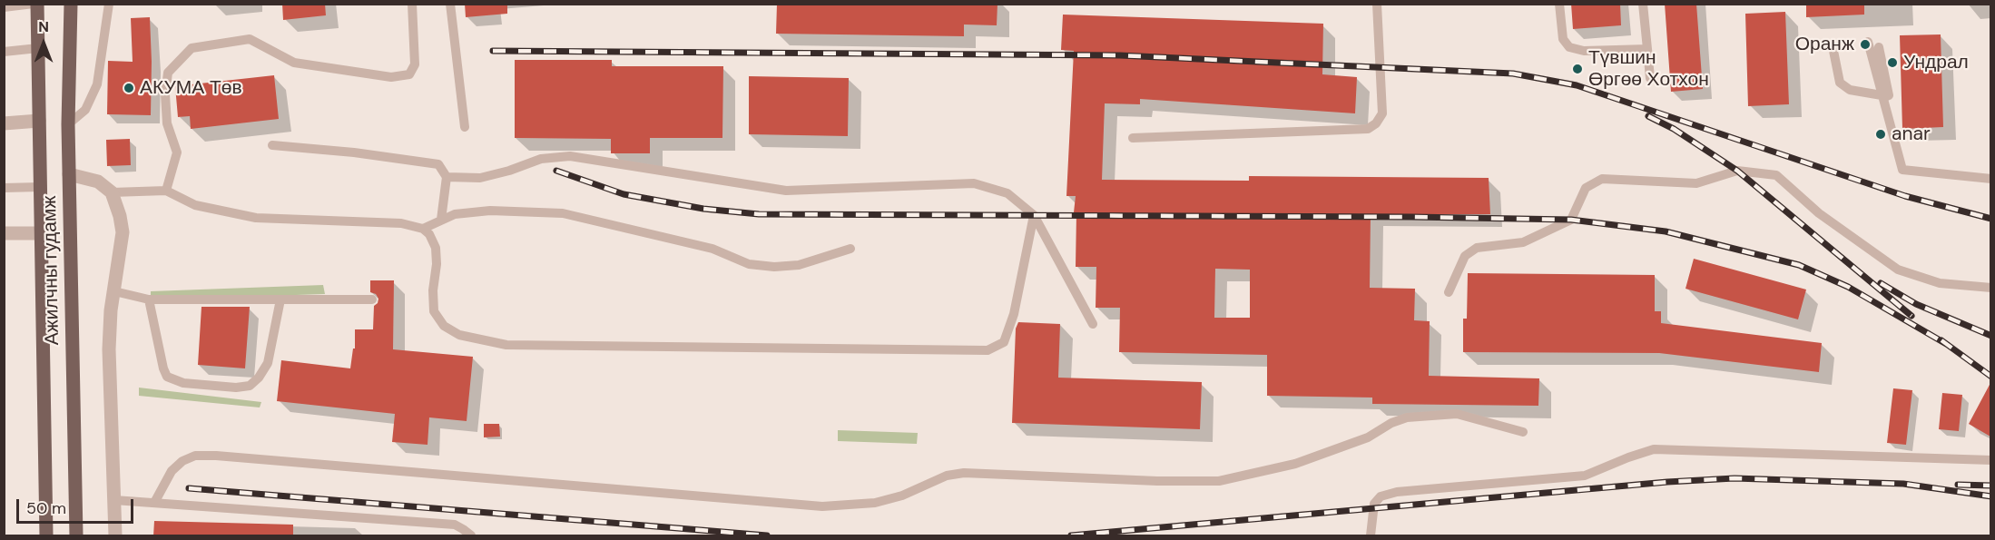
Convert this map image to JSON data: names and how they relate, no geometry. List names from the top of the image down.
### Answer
{
  "streets": {
    "main road": ["Ажилчны гудамж"]
  },
  "places": [
    "Оранж",
    "Ундрал",
    "Түвшин Өргөө Хотхон",
    "АКУМА Төв",
    "anar"
  ],
  "scale_bar": "50 m",
  "north": "top"
}
